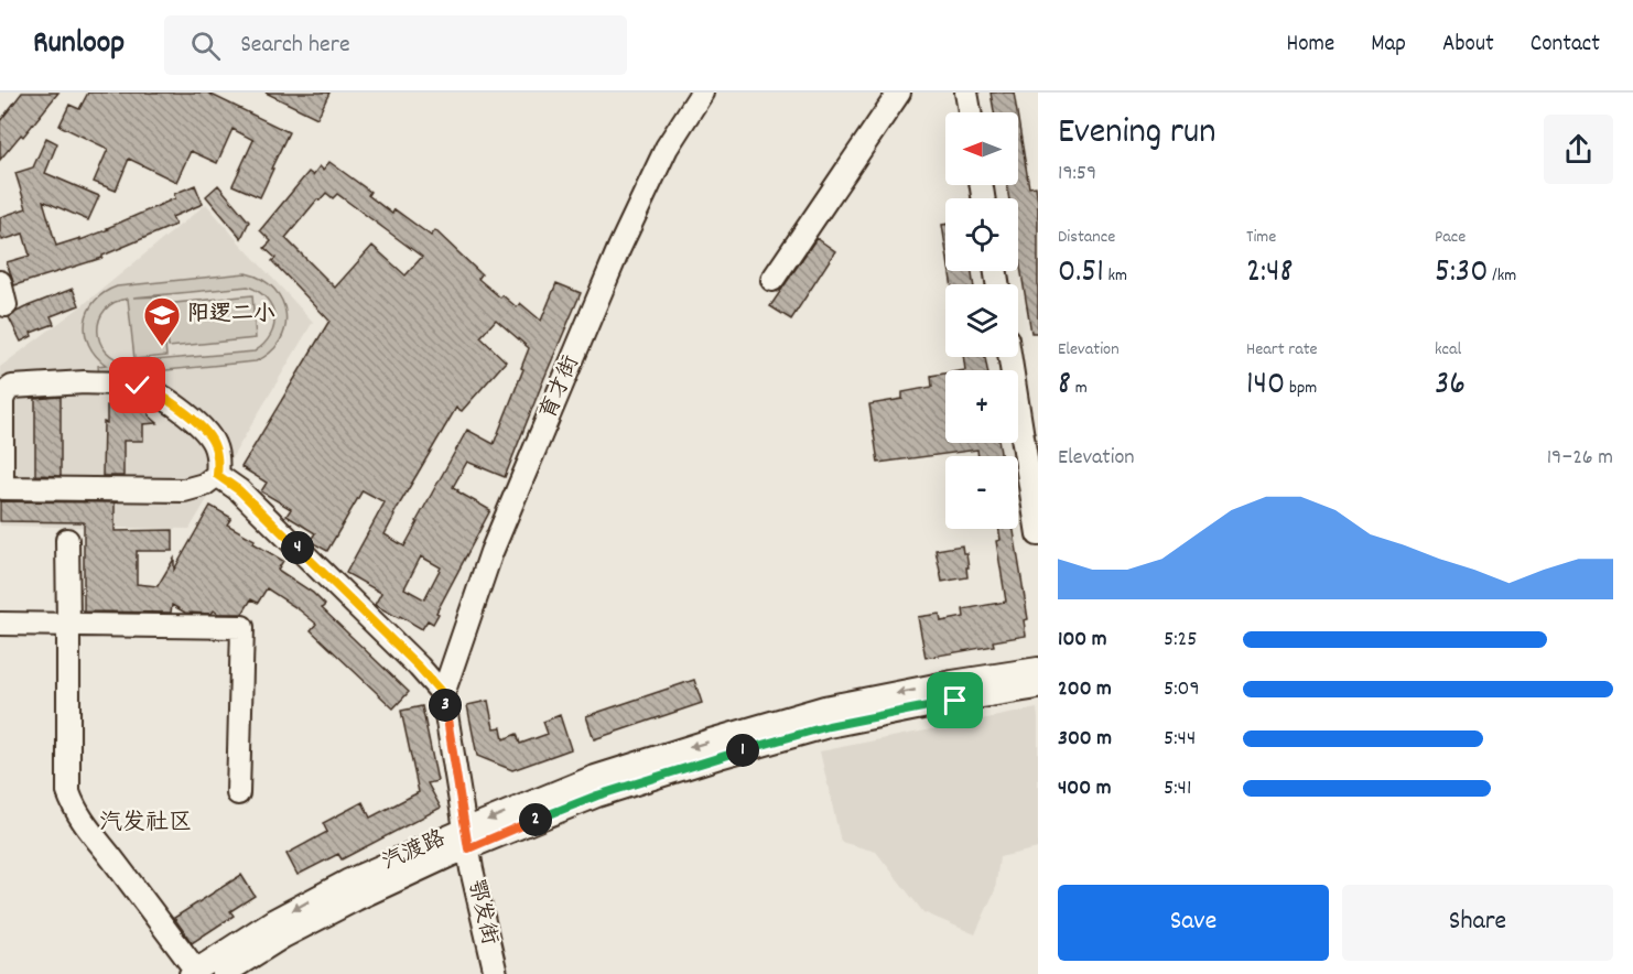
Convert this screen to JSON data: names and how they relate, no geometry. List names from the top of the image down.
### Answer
{
  "streets": {
    "street": ["育才街", "汽渡路", "鄂发街"]
  },
  "crossings": [
    ["育才街", "鄂发街"],
    ["汽渡路", "鄂发街"]
  ],
  "districts": ["汽发社区"],
  "places": {
    "school or university": ["阳逻二小"]
  },
  "north": "left",
  "page": {
    "header": "Runloop",
    "search": "Search here",
    "nav": [
      "Home",
      "Map",
      "About",
      "Contact"
    ],
    "heading": ["Evening run", "19:59"],
    "map_buttons": ["+", "−"],
    "stats": [
      ["Distance", "0.51 km"],
      ["Time", "2:48"],
      ["Pace", "5:30 /km"],
      ["Elevation", "8 m"],
      ["Heart rate", "140 bpm"],
      ["kcal", "36"]
    ],
    "chart": ["Elevation", "19–26 m"],
    "pins": [
      "4",
      "3",
      "1",
      "2"
    ],
    "list": [
      {
        "name": "100 m",
        "note": "5:25"
      },
      {
        "name": "200 m",
        "note": "5:09"
      },
      {
        "name": "300 m",
        "note": "5:44"
      },
      {
        "name": "400 m",
        "note": "5:41"
      }
    ],
    "buttons": ["Save", "Share"]
  }
}
